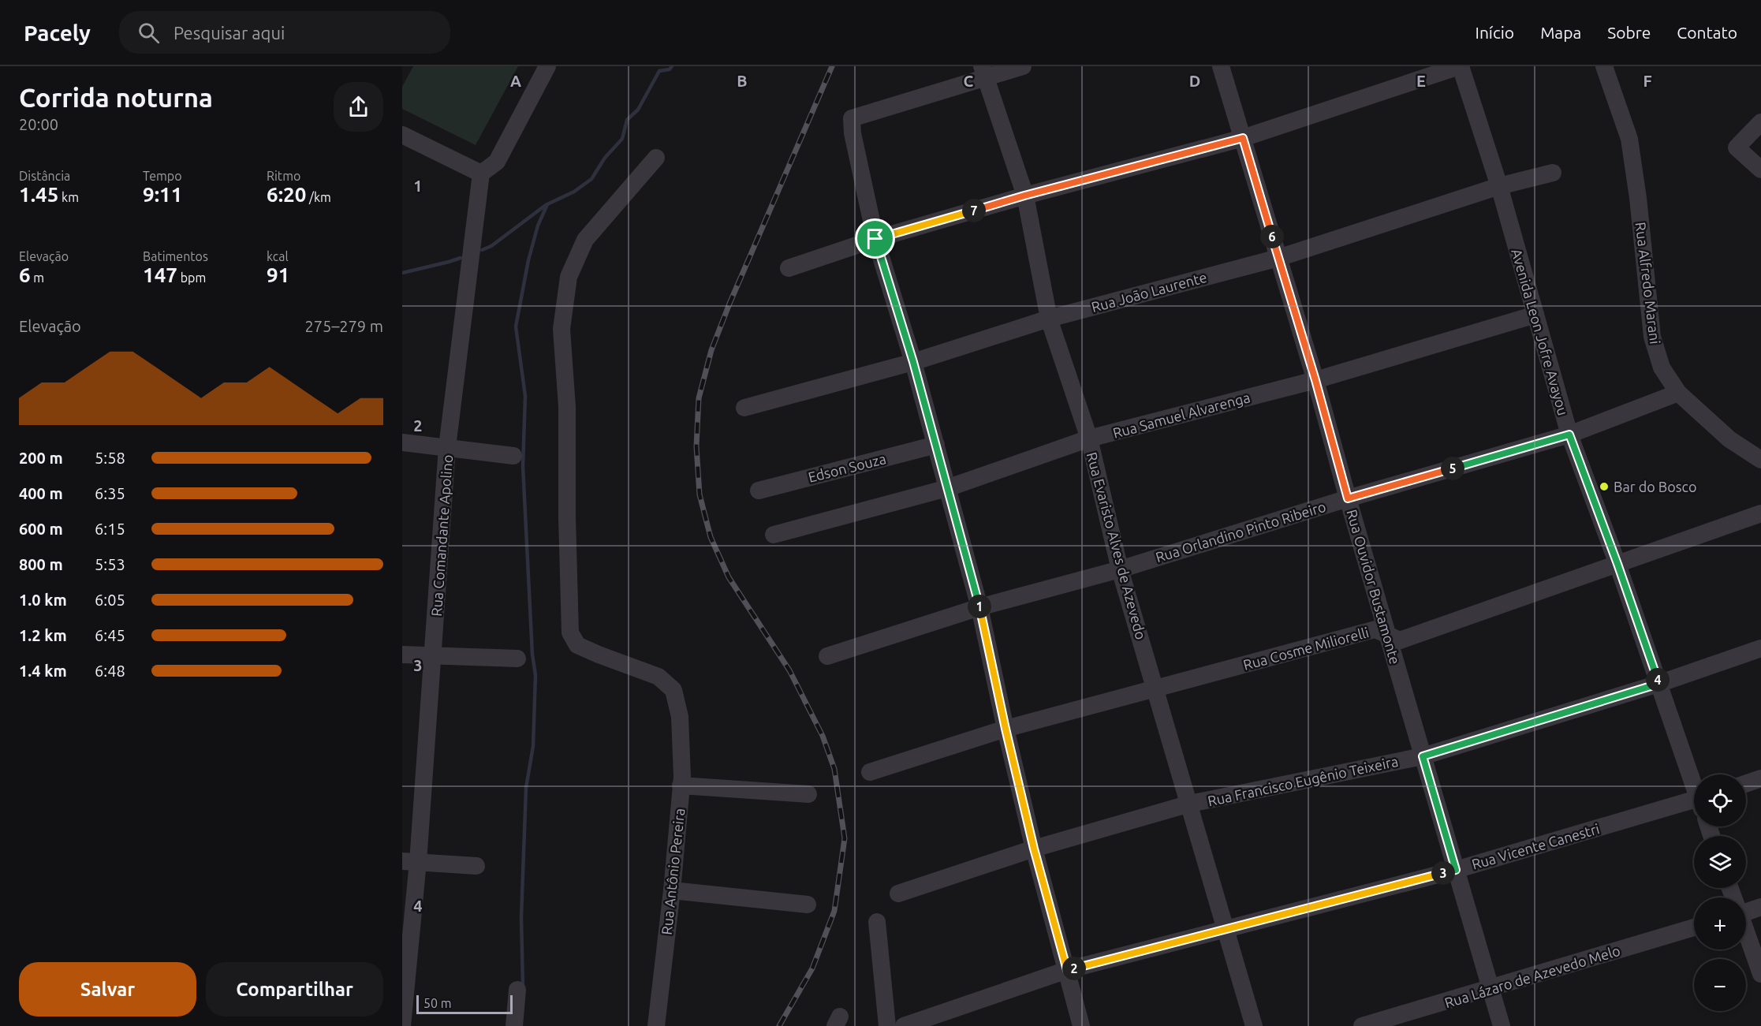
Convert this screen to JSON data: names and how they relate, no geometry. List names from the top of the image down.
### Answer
{
  "streets": {
    "street": [
      "Rua Alfredo Marani",
      "Rua João Laurente",
      "Avenida Leon Jofre Avayou",
      "Rua Samuel Alvarenga",
      "Edson Souza",
      "Rua Orlandino Pinto Ribeiro",
      "Rua Comandante Apolino",
      "Rua Evaristo Alves de Azevedo",
      "Rua Ouvidor Bustamonte",
      "Rua Cosme Miliorelli",
      "Rua Francisco Eugênio Teixeira",
      "Rua Vicente Canestri",
      "Rua Antônio Pereira",
      "Rua Lázaro de Azevedo Melo"
    ]
  },
  "crossings": [
    ["Rua Alfredo Marani", "Rua Orlandino Pinto Ribeiro"],
    ["Rua João Laurente", "Avenida Leon Jofre Avayou"],
    ["Rua João Laurente", "Rua Evaristo Alves de Azevedo"],
    ["Rua João Laurente", "Rua Ouvidor Bustamonte"],
    ["Avenida Leon Jofre Avayou", "Rua Samuel Alvarenga"],
    ["Avenida Leon Jofre Avayou", "Rua Orlandino Pinto Ribeiro"],
    ["Avenida Leon Jofre Avayou", "Rua Cosme Miliorelli"],
    ["Avenida Leon Jofre Avayou", "Rua Francisco Eugênio Teixeira"],
    ["Rua Samuel Alvarenga", "Rua Evaristo Alves de Azevedo"],
    ["Rua Samuel Alvarenga", "Rua Ouvidor Bustamonte"],
    ["Rua Orlandino Pinto Ribeiro", "Rua Evaristo Alves de Azevedo"],
    ["Rua Orlandino Pinto Ribeiro", "Rua Ouvidor Bustamonte"],
    ["Rua Evaristo Alves de Azevedo", "Rua Cosme Miliorelli"],
    ["Rua Evaristo Alves de Azevedo", "Rua Francisco Eugênio Teixeira"],
    ["Rua Evaristo Alves de Azevedo", "Rua Vicente Canestri"],
    ["Rua Ouvidor Bustamonte", "Rua Cosme Miliorelli"],
    ["Rua Ouvidor Bustamonte", "Rua Francisco Eugênio Teixeira"],
    ["Rua Ouvidor Bustamonte", "Rua Vicente Canestri"],
    ["Rua Ouvidor Bustamonte", "Rua Lázaro de Azevedo Melo"]
  ],
  "places": ["Bar do Bosco"],
  "scale_bar": "50 m",
  "page": {
    "header": "Pacely",
    "search": "Pesquisar aqui",
    "nav": [
      "Início",
      "Mapa",
      "Sobre",
      "Contato"
    ],
    "heading": ["Corrida noturna", "20:00"],
    "stats": [
      ["Distância", "1.45 km"],
      ["Tempo", "9:11"],
      ["Ritmo", "6:20 /km"],
      ["Elevação", "6 m"],
      ["Batimentos", "147 bpm"],
      ["kcal", "91"]
    ],
    "pins": [
      "7",
      "6",
      "5",
      "1",
      "4",
      "3",
      "2"
    ],
    "chart": ["Elevação", "275–279 m"],
    "list": [
      {
        "name": "200 m",
        "note": "5:58"
      },
      {
        "name": "400 m",
        "note": "6:35"
      },
      {
        "name": "600 m",
        "note": "6:15"
      },
      {
        "name": "800 m",
        "note": "5:53"
      },
      {
        "name": "1.0 km",
        "note": "6:05"
      },
      {
        "name": "1.2 km",
        "note": "6:45"
      },
      {
        "name": "1.4 km",
        "note": "6:48"
      }
    ],
    "map_buttons": ["+", "−"],
    "buttons": ["Salvar", "Compartilhar"],
    "scale": "50 m"
  },
  "grid": {
    "columns": [
      "A",
      "B",
      "C",
      "D",
      "E",
      "F"
    ],
    "rows": [
      "1",
      "2",
      "3",
      "4"
    ]
  }
}
